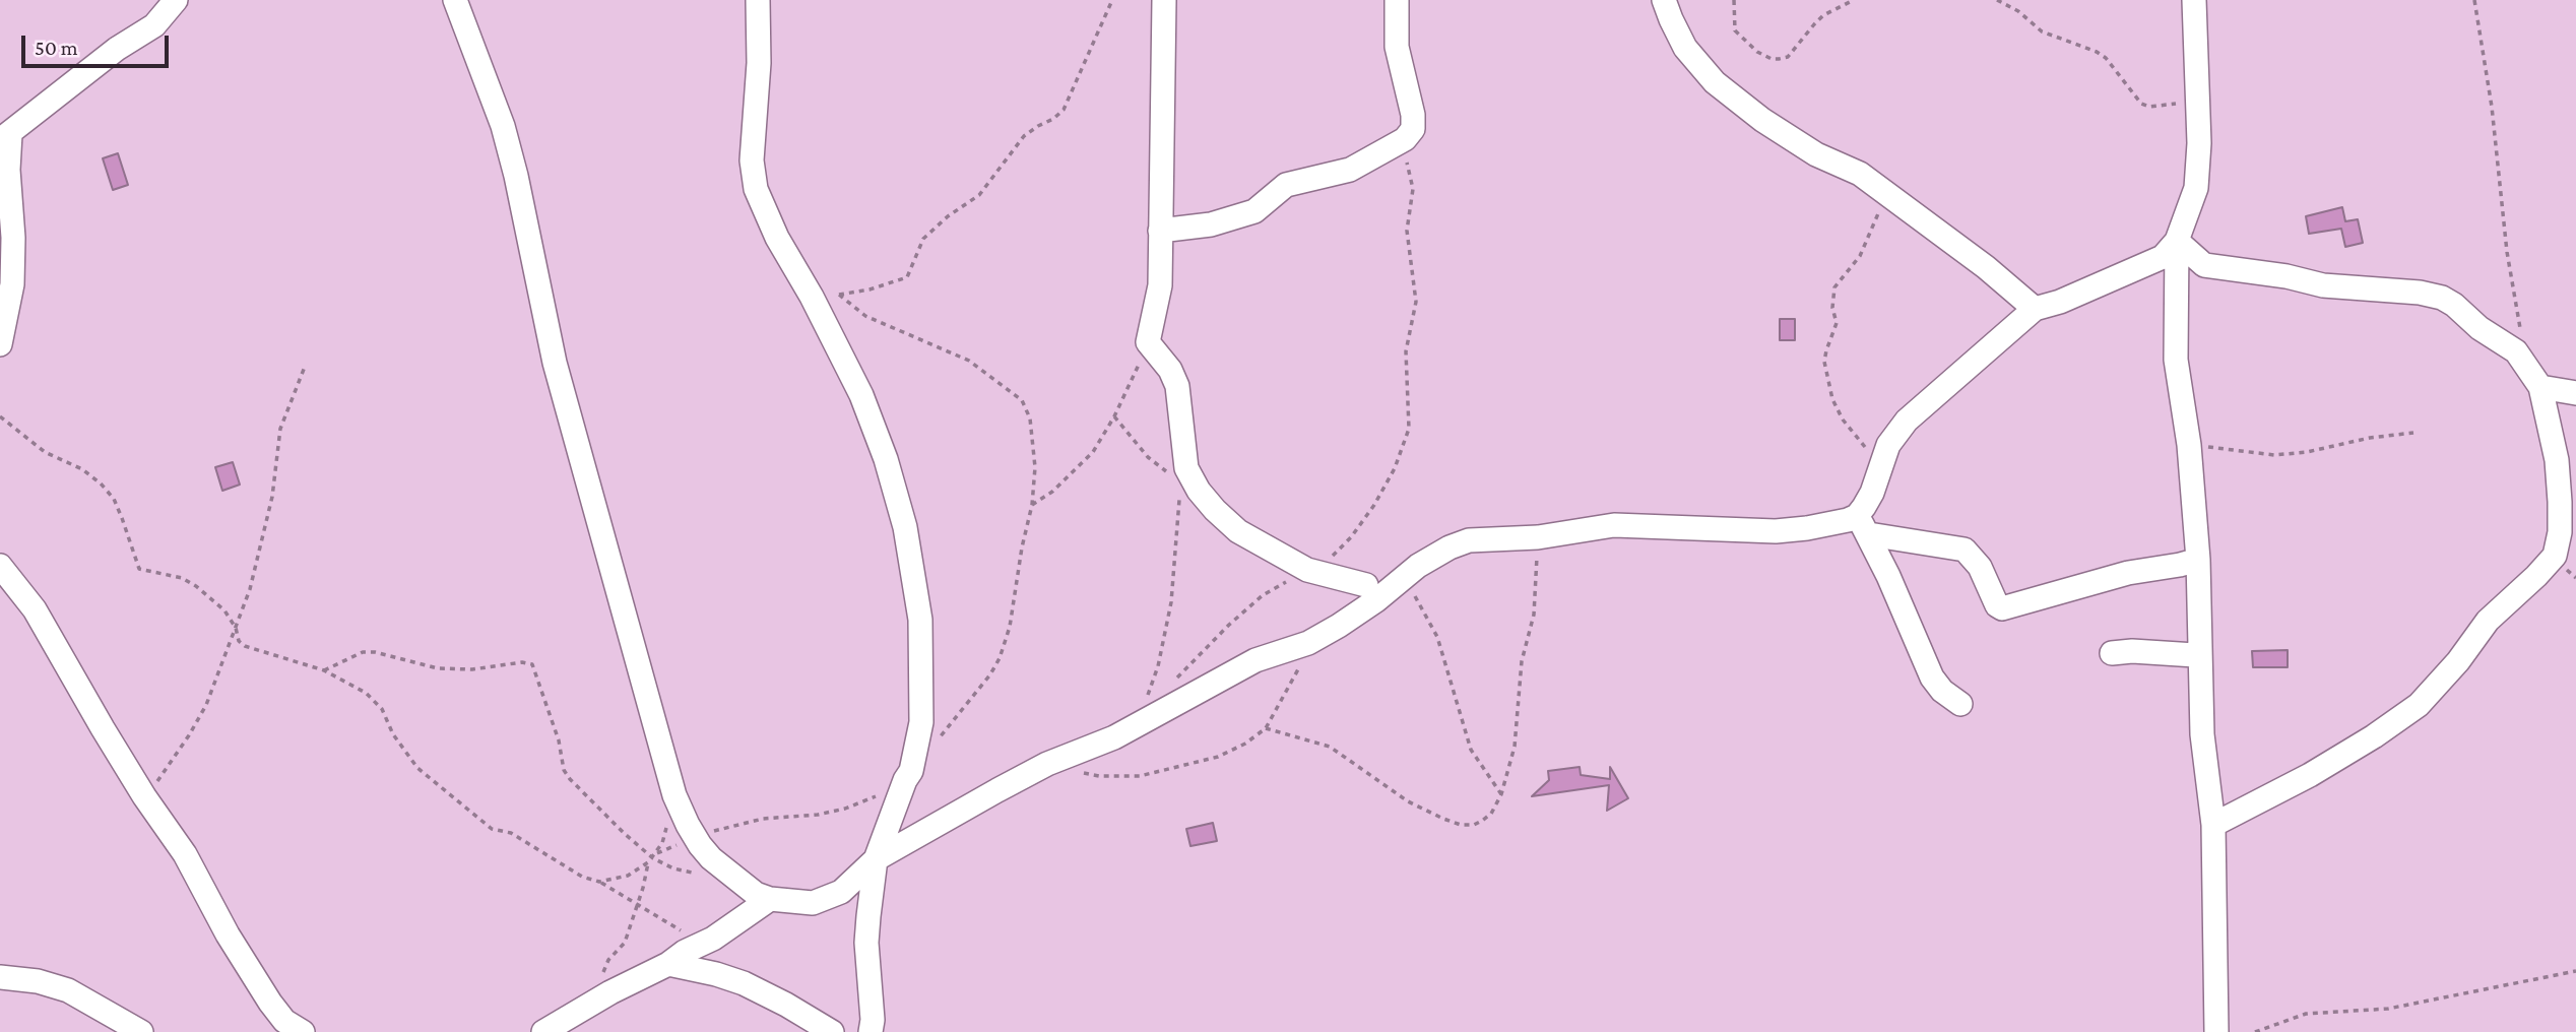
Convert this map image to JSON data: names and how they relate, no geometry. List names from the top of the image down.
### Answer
{
  "scale_bar": "50 m"
}
